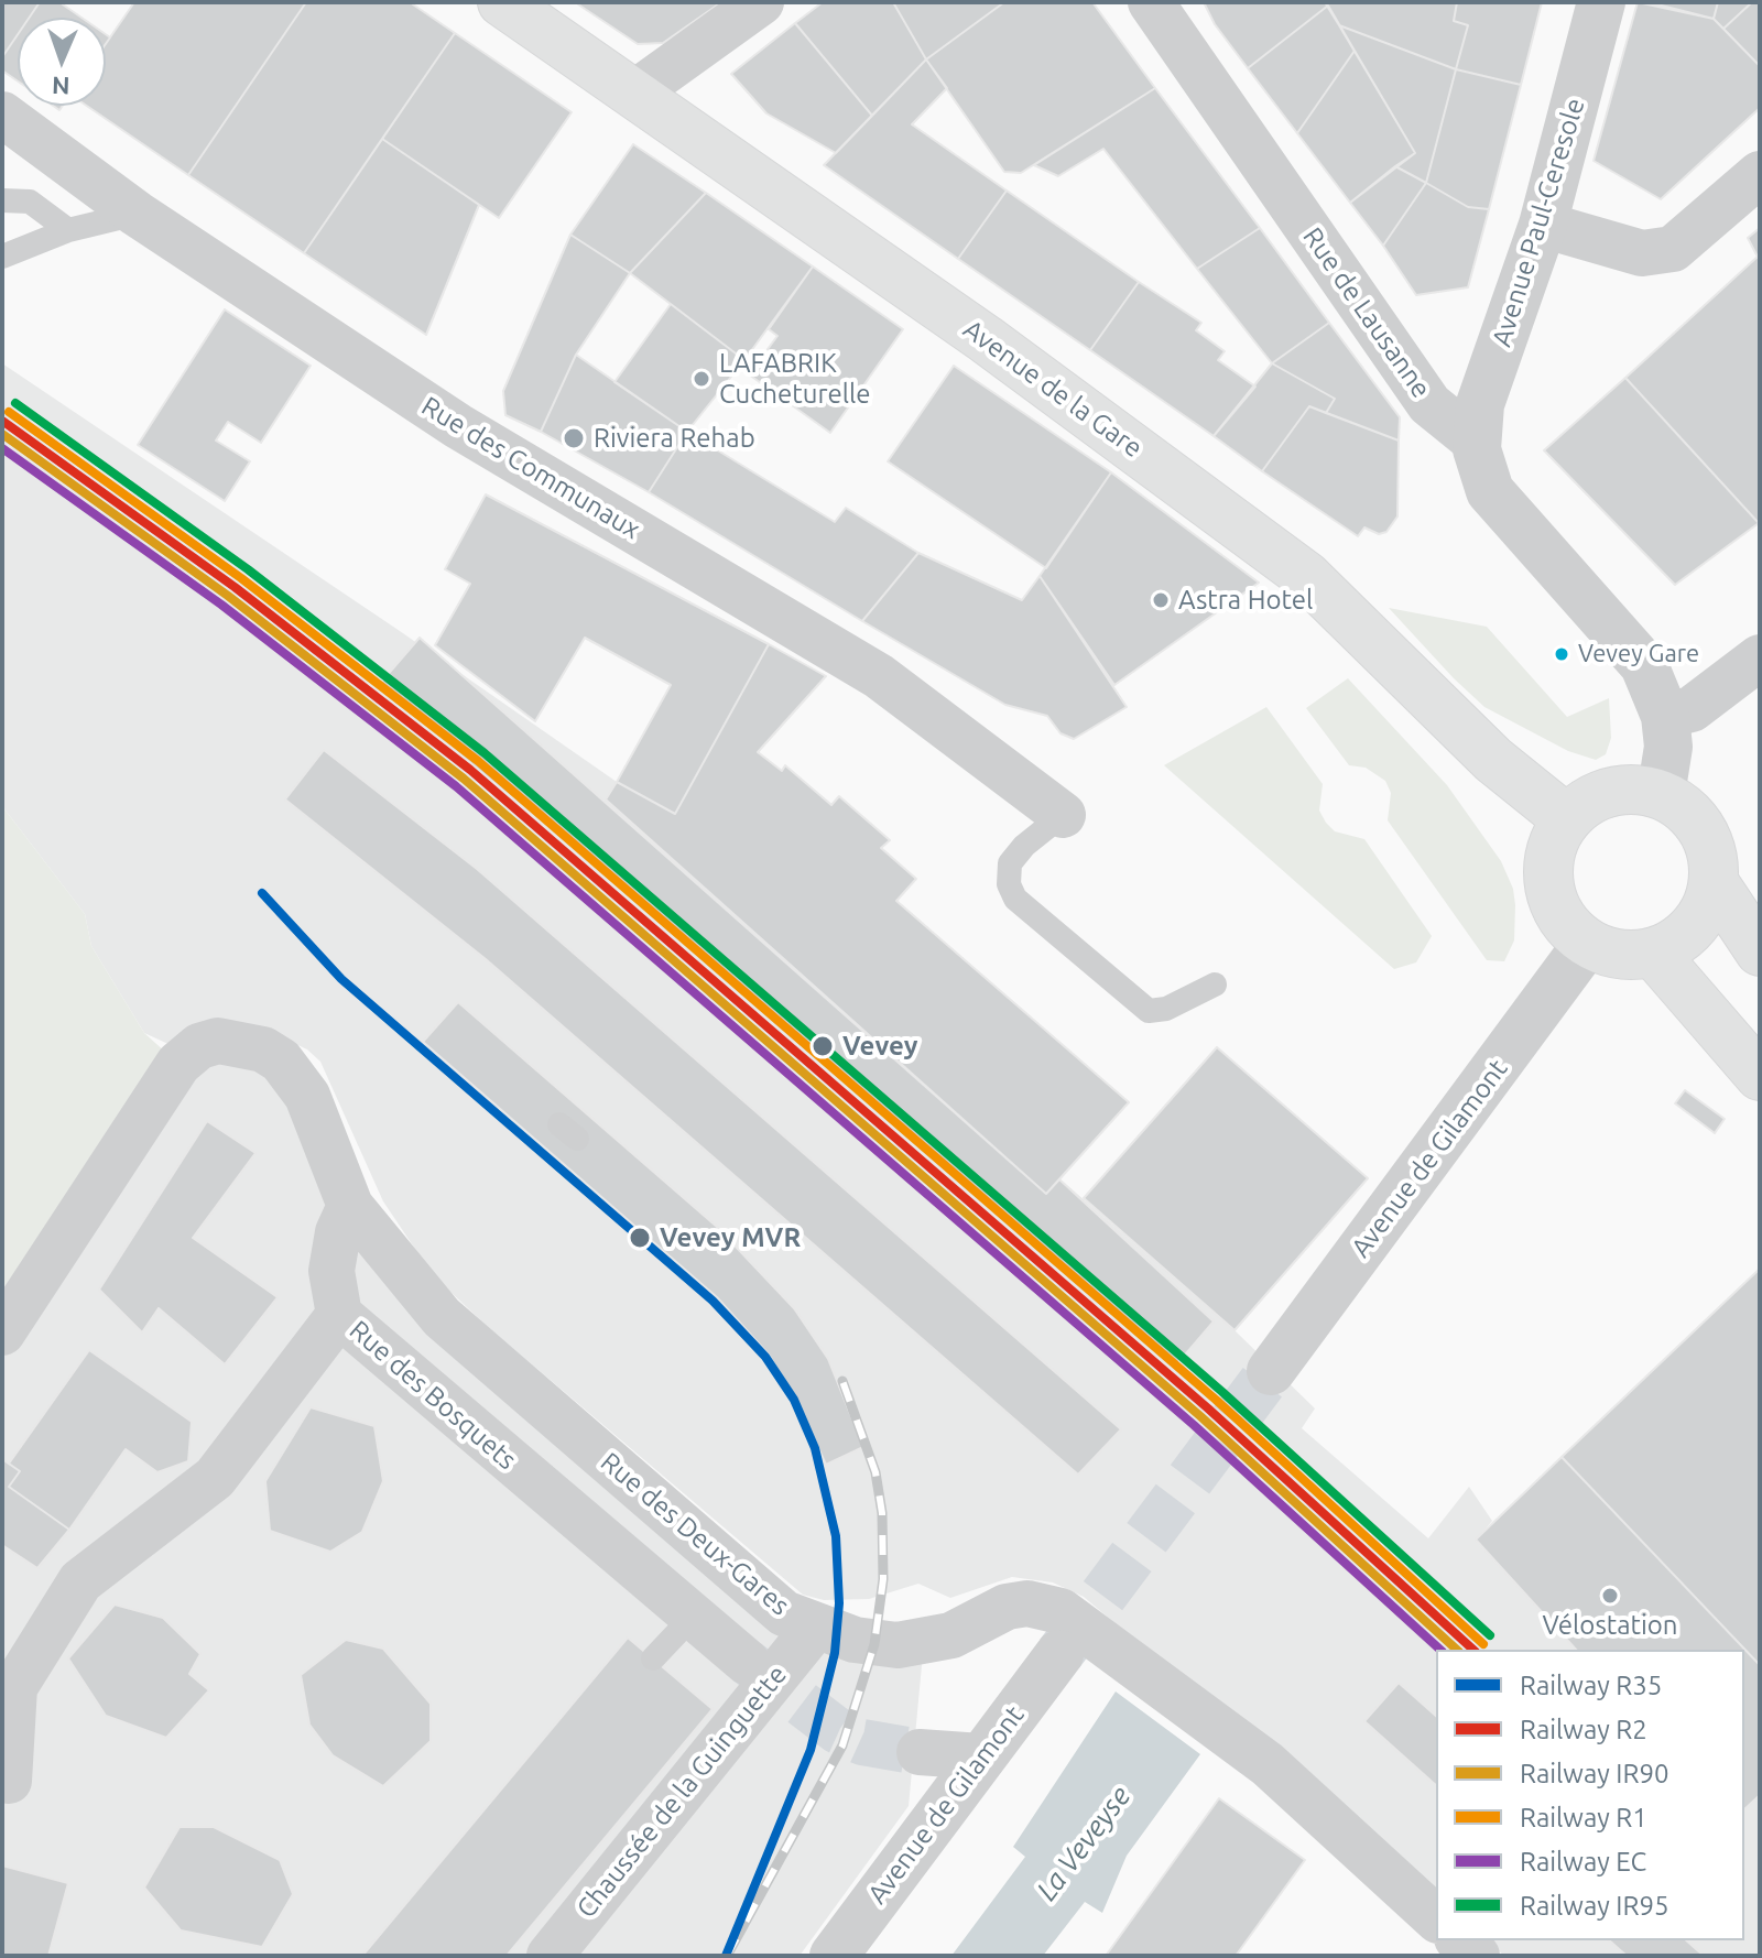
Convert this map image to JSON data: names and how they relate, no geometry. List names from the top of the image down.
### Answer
{
  "streets": {
    "main road": ["Avenue de la Gare"],
    "street": [
      "Avenue Paul-Ceresole",
      "Rue de Lausanne",
      "Rue des Communaux",
      "Avenue de Gilamont",
      "Rue des Bosquets",
      "Rue des Deux-Gares",
      "Chaussée de la Guinguette"
    ]
  },
  "crossings": [
    ["Avenue Paul-Ceresole", "Rue de Lausanne"],
    ["Avenue de la Gare", "Avenue de Gilamont"],
    ["Rue des Bosquets", "Rue des Deux-Gares"],
    ["Rue des Deux-Gares", "Chaussée de la Guinguette"]
  ],
  "water": ["La Veveyse"],
  "places": [
    "LAFABRIK Cucheturelle",
    "Riviera Rehab",
    "Astra Hotel",
    "Vevey Gare",
    "Vevey",
    "Vevey MVR",
    "Vélostation"
  ],
  "lines": [
    "rail line IR95",
    "rail line R1",
    "rail line R2",
    "rail line IR90",
    "rail line EC",
    "rail line R35"
  ],
  "legend": [
    "Railway R35",
    "Railway R2",
    "Railway IR90",
    "Railway R1",
    "Railway EC",
    "Railway IR95"
  ],
  "north": "bottom"
}
